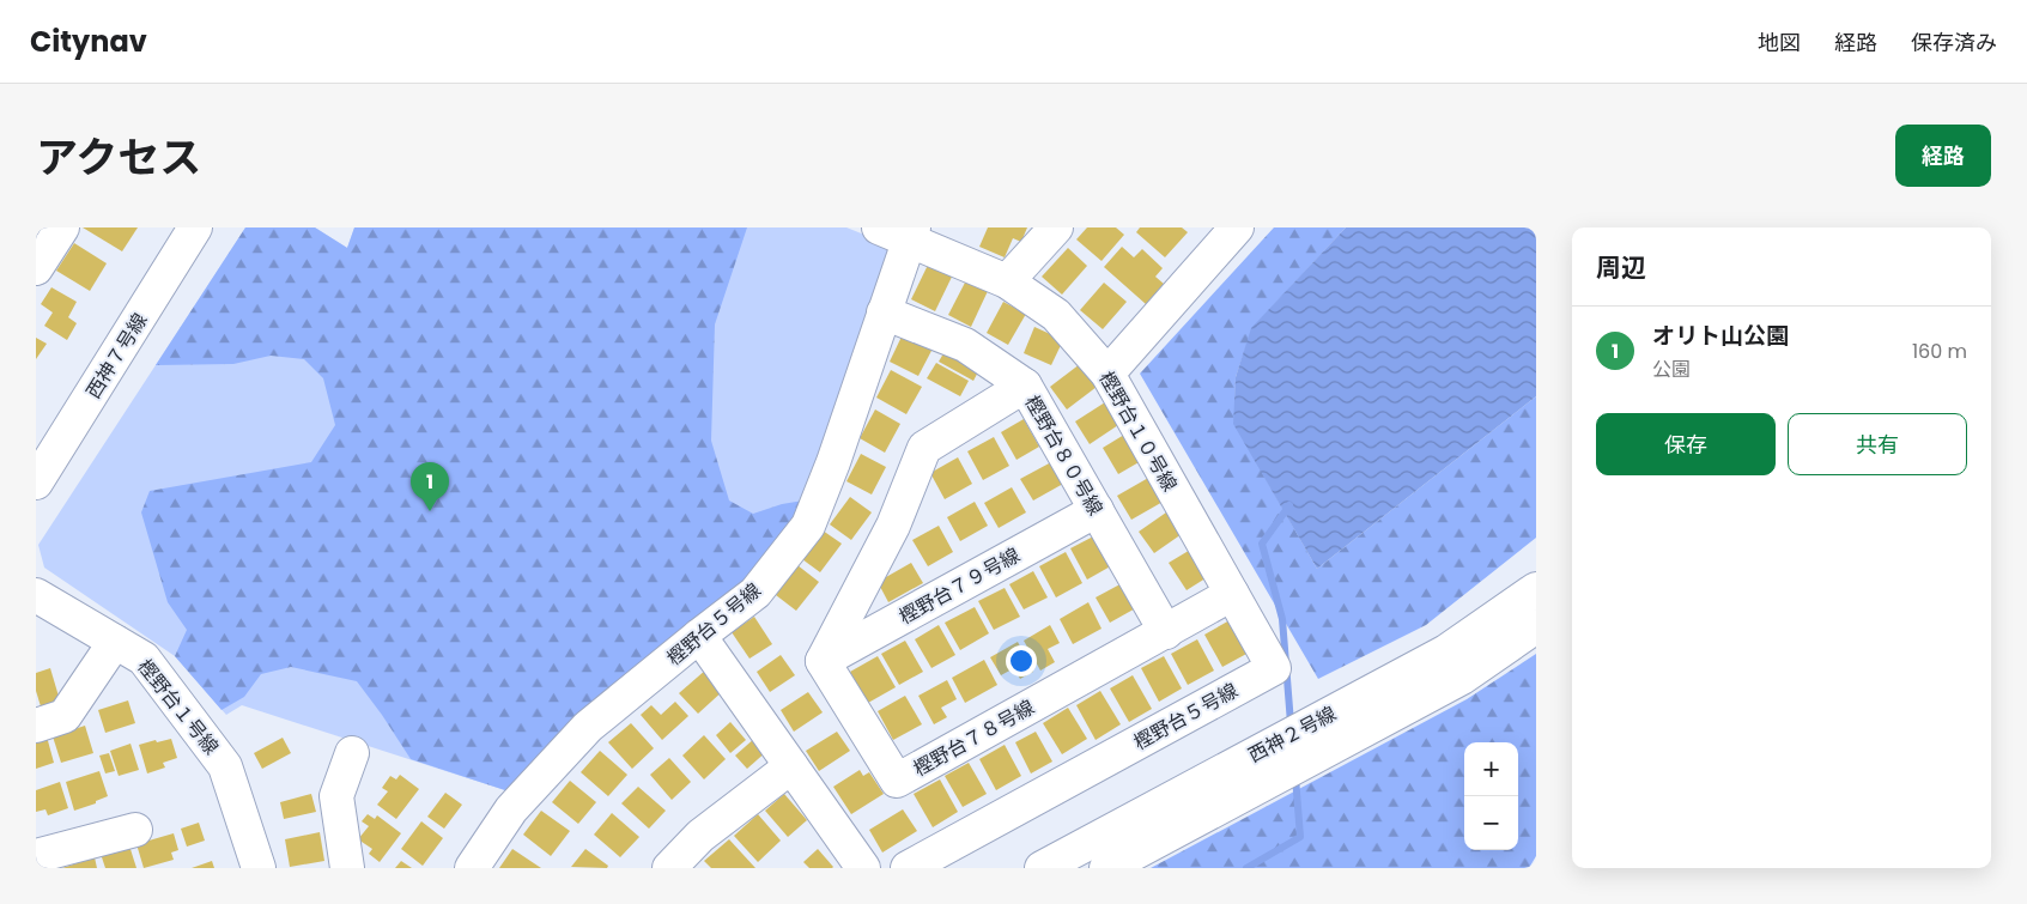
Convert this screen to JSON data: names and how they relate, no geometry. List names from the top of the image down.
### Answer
{
  "streets": {
    "street": [
      "西神７号線",
      "樫野台１０号線",
      "樫野台８０号線",
      "樫野台７９号線",
      "樫野台５号線",
      "樫野台１号線",
      "西神２号線",
      "樫野台７８号線"
    ]
  },
  "crossings": [
    ["樫野台１０号線", "樫野台５号線"],
    ["樫野台１０号線", "樫野台７８号線"],
    ["樫野台８０号線", "樫野台７９号線"],
    ["樫野台８０号線", "樫野台５号線"],
    ["樫野台８０号線", "樫野台７８号線"],
    ["樫野台７９号線", "樫野台７８号線"]
  ],
  "page": {
    "header": "Citynav",
    "nav": ["地図", "経路", "保存済み"],
    "title": "アクセス",
    "buttons": [
      "経路",
      ["保存", "共有"]
    ],
    "heading": "周辺",
    "list": [
      {
        "mark": "1",
        "name": "オリト山公園",
        "note": "公園",
        "value": "160 m"
      }
    ],
    "pins": "1",
    "map_buttons": ["+", "−"]
  }
}
